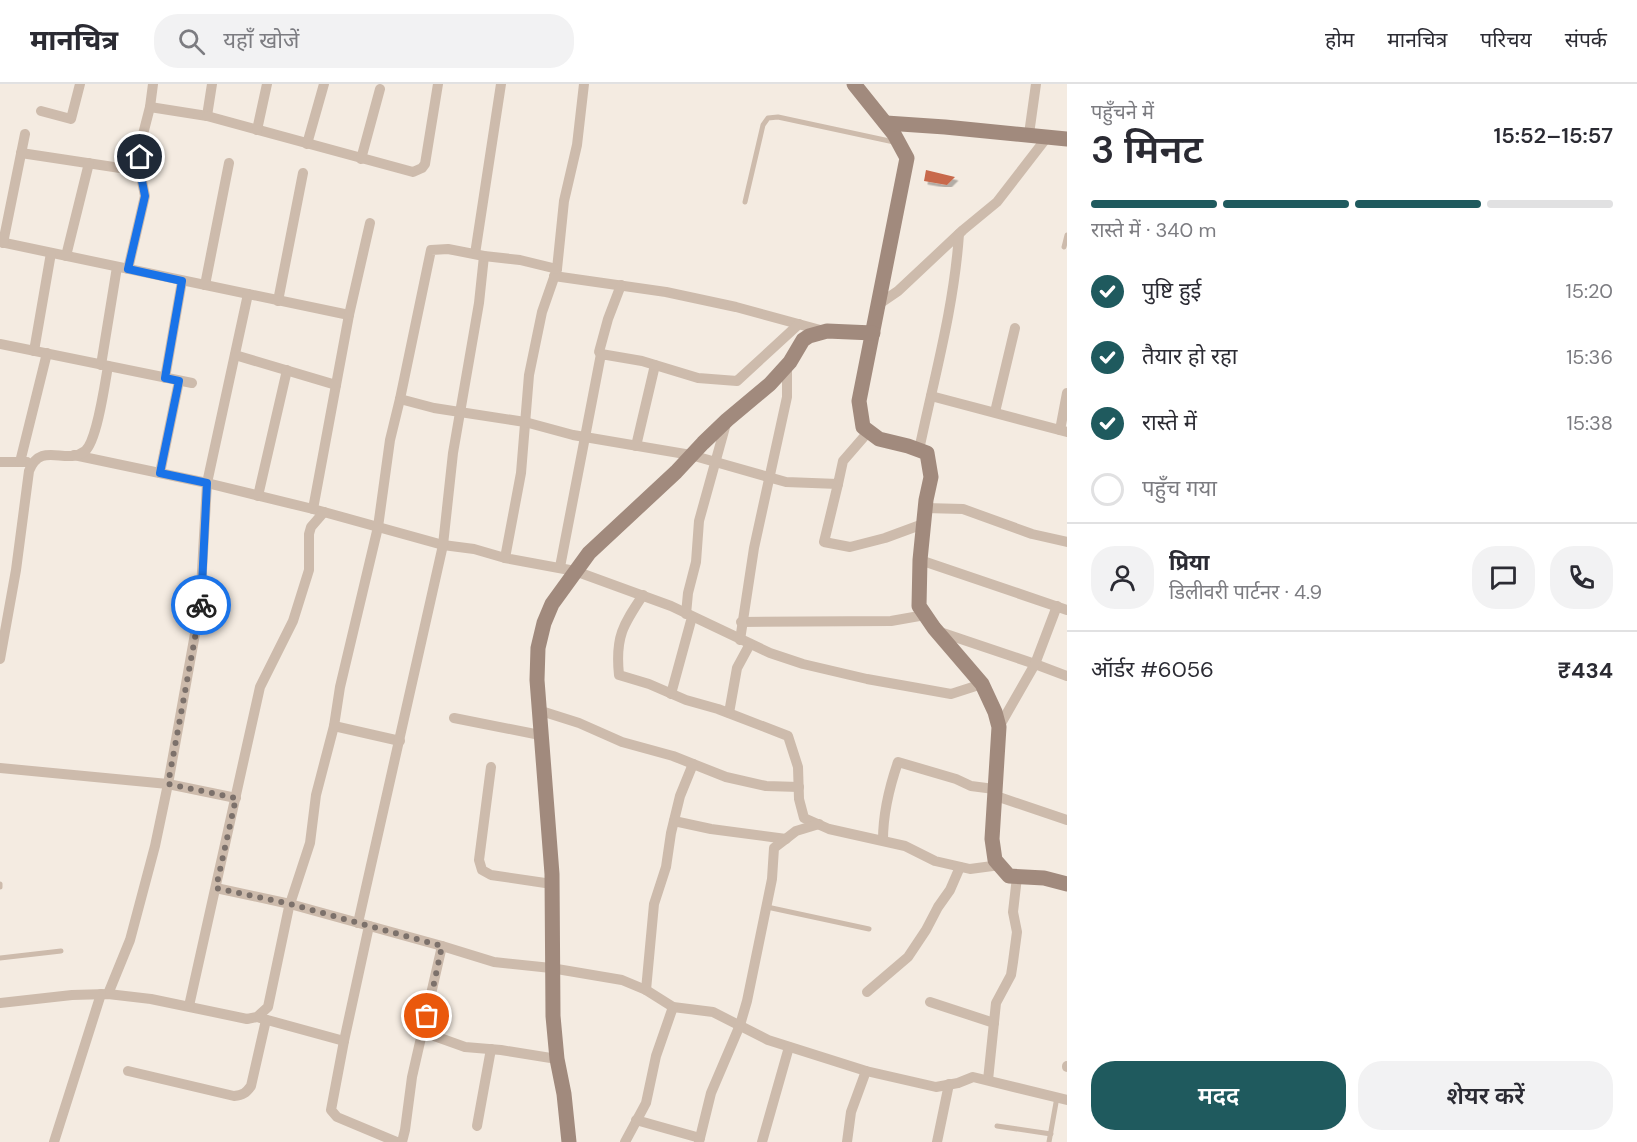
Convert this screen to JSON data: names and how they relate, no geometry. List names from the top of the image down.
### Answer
{
  "page": {
    "header": "मानचित्र",
    "search": "यहाँ खोजें",
    "nav": [
      "होम",
      "मानचित्र",
      "परिचय",
      "संपर्क"
    ],
    "heading": ["3 मिनट", "पहुँचने में", "15:52–15:57"],
    "panel": [
      "प्रिया",
      "डिलीवरी पार्टनर · 4.9",
      "ऑर्डर #6056",
      "₹434"
    ],
    "bar": "रास्ते में · 340 m",
    "list": [
      ["पुष्टि हुई", "15:20"],
      ["तैयार हो रहा", "15:36"],
      ["रास्ते में", "15:38"],
      "पहुँच गया"
    ],
    "buttons": ["मदद", "शेयर करें"]
  }
}
